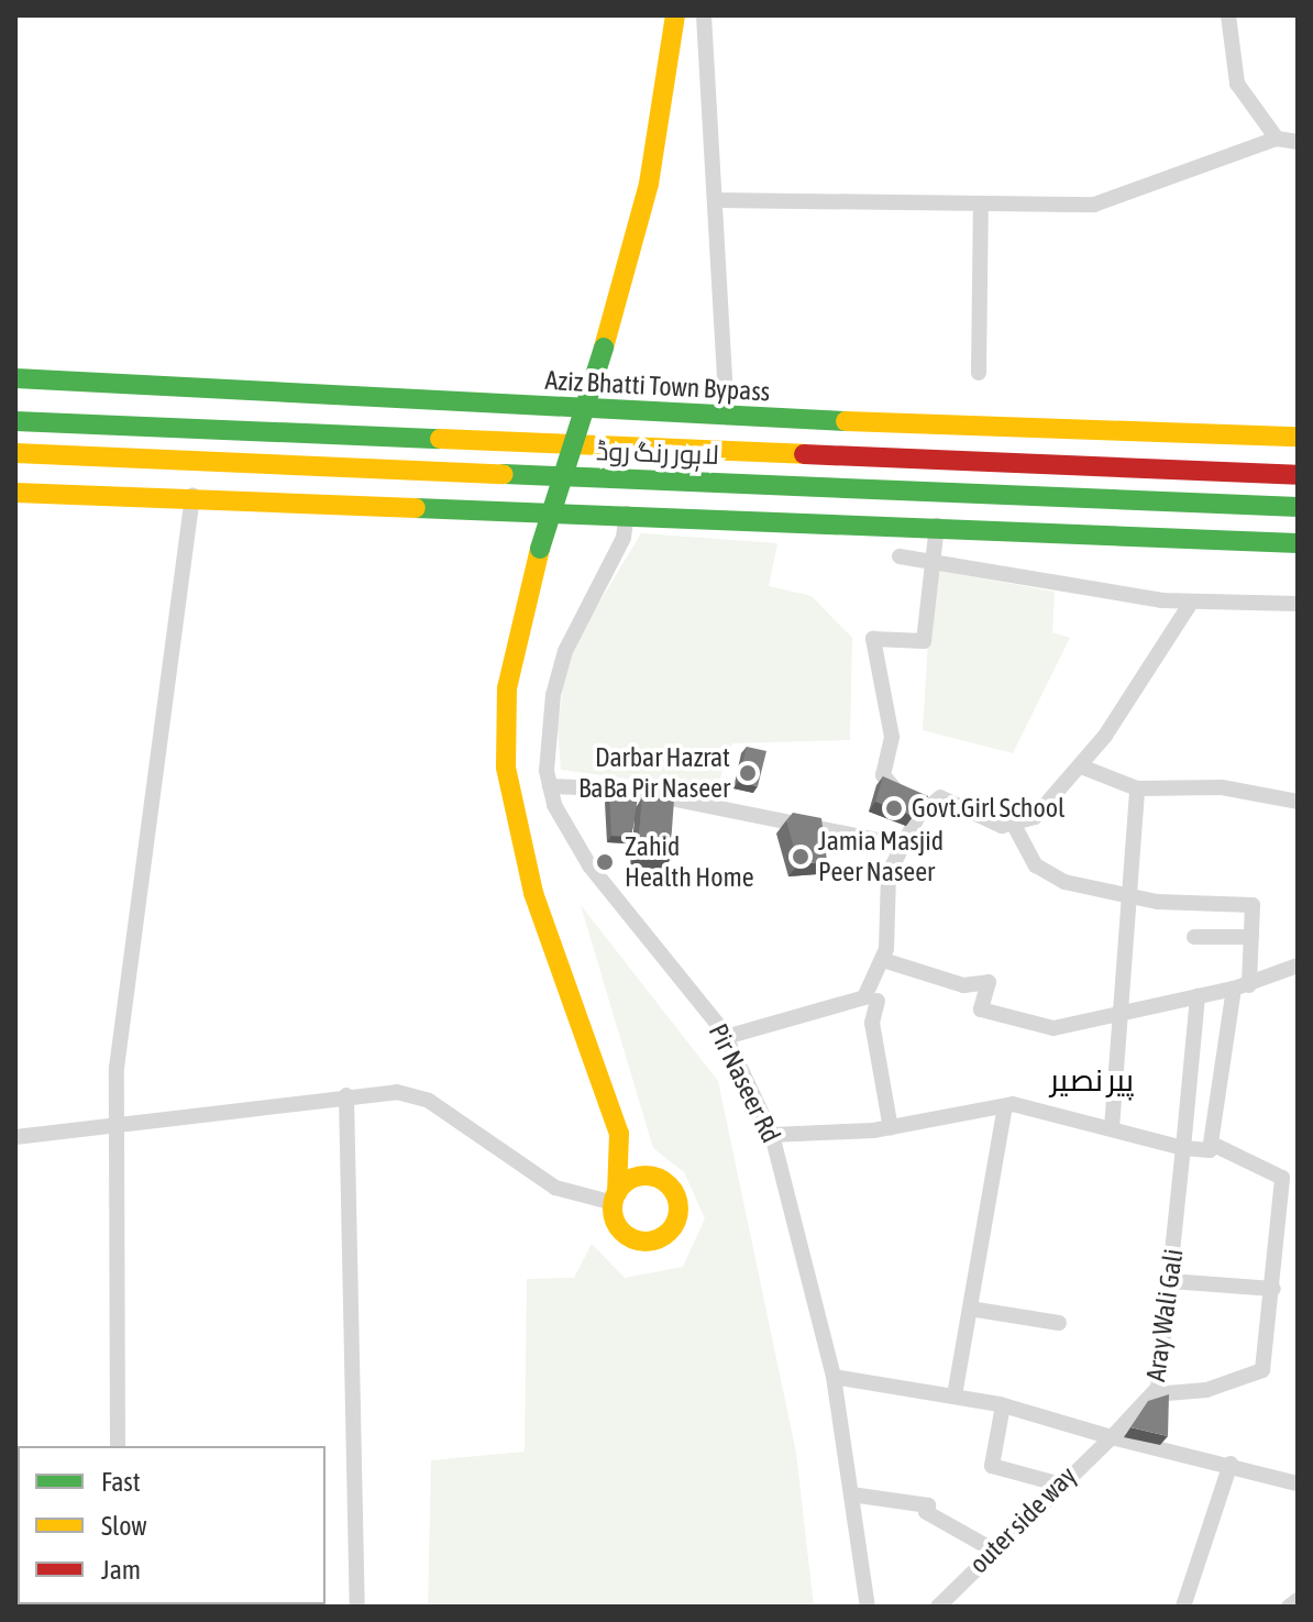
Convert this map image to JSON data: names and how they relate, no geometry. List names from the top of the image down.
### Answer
{
  "streets": {
    "main road": ["Aziz Bhatti Town Bypass", "لاہور رنگ روڈ"],
    "street": ["Pir Naseer Rd", "Aray Wali Gali", "outer side way"]
  },
  "crossings": [
    ["Aray Wali Gali", "outer side way"]
  ],
  "districts": ["پیر نصیر"],
  "places": [
    "Darbar Hazrat BaBa Pir Naseer",
    "Govt.Girl School",
    "Jamia Masjid Peer Naseer",
    "Zahid Health Home"
  ],
  "legend": ["Fast", "Slow", "Jam"]
}
